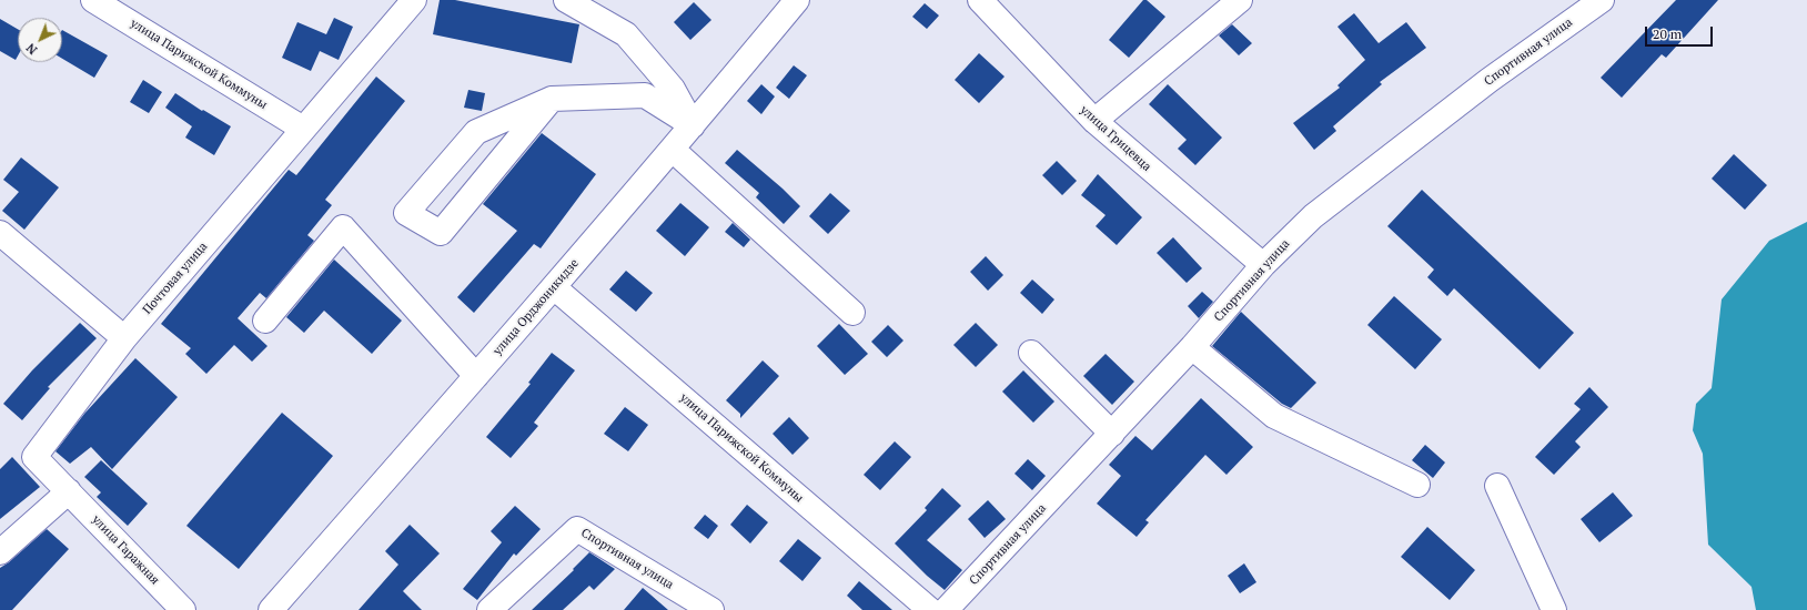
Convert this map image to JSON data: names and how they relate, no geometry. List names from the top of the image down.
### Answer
{
  "streets": {
    "street": [
      "Спортивная улица",
      "улица Парижской Коммуны",
      "улица Грицевца",
      "Почтовая улица",
      "улица Орджоникидзе",
      "улица Гаражная"
    ]
  },
  "crossings": [
    ["Спортивная улица", "улица Грицевца"],
    ["улица Парижской Коммуны", "Почтовая улица"],
    ["улица Парижской Коммуны", "улица Орджоникидзе"],
    ["Почтовая улица", "улица Гаражная"]
  ],
  "scale_bar": "20 m",
  "north": "bottom left"
}
